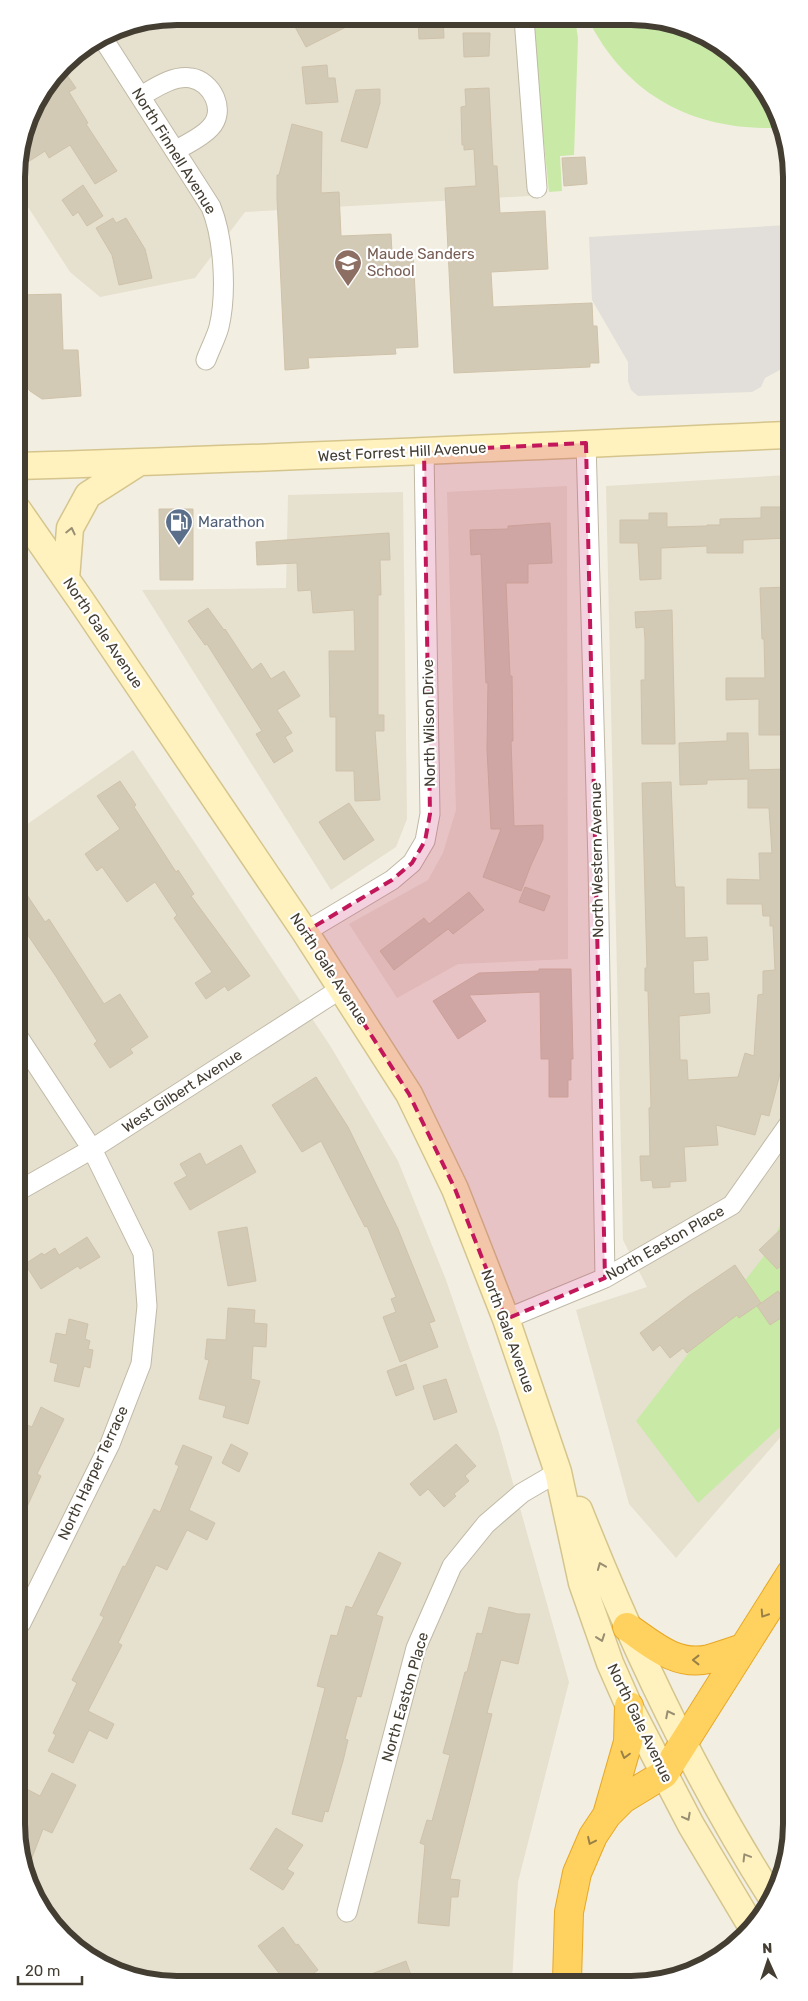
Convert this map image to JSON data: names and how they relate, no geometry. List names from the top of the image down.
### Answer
{
  "streets": {
    "main road": ["West Forrest Hill Avenue", "North Gale Avenue"],
    "street": [
      "North Finnell Avenue",
      "North Wilson Drive",
      "North Western Avenue",
      "West Gilbert Avenue",
      "North Easton Place",
      "North Harper Terrace"
    ]
  },
  "crossings": [
    ["West Forrest Hill Avenue", "North Wilson Drive"],
    ["West Forrest Hill Avenue", "North Western Avenue"],
    ["North Gale Avenue", "North Wilson Drive"],
    ["North Gale Avenue", "West Gilbert Avenue"],
    ["North Gale Avenue", "North Easton Place"],
    ["North Western Avenue", "North Easton Place"],
    ["West Gilbert Avenue", "North Harper Terrace"]
  ],
  "places": {
    "school or university": ["Maude Sanders School"],
    "fuel station": ["Marathon"]
  },
  "scale_bar": "20 m",
  "north": "top"
}
